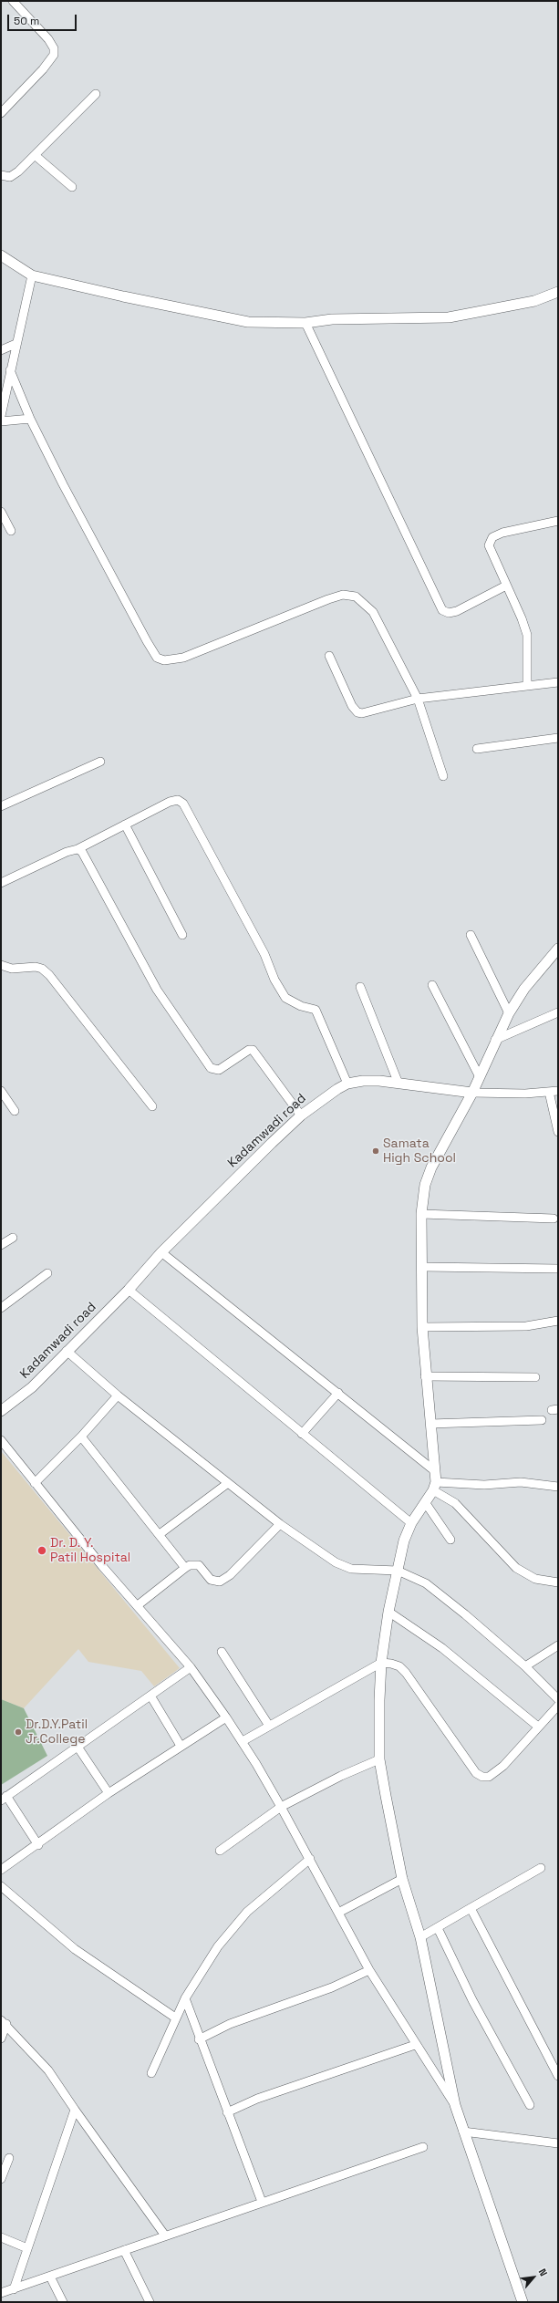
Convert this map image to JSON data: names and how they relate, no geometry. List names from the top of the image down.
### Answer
{
  "streets": {
    "street": ["Kadamwadi road"]
  },
  "places": ["Samata High School", "Dr. D. Y. Patil Hospital", "Dr.D.Y.Patil Jr.College"],
  "scale_bar": "50 m",
  "north": "top right"
}
